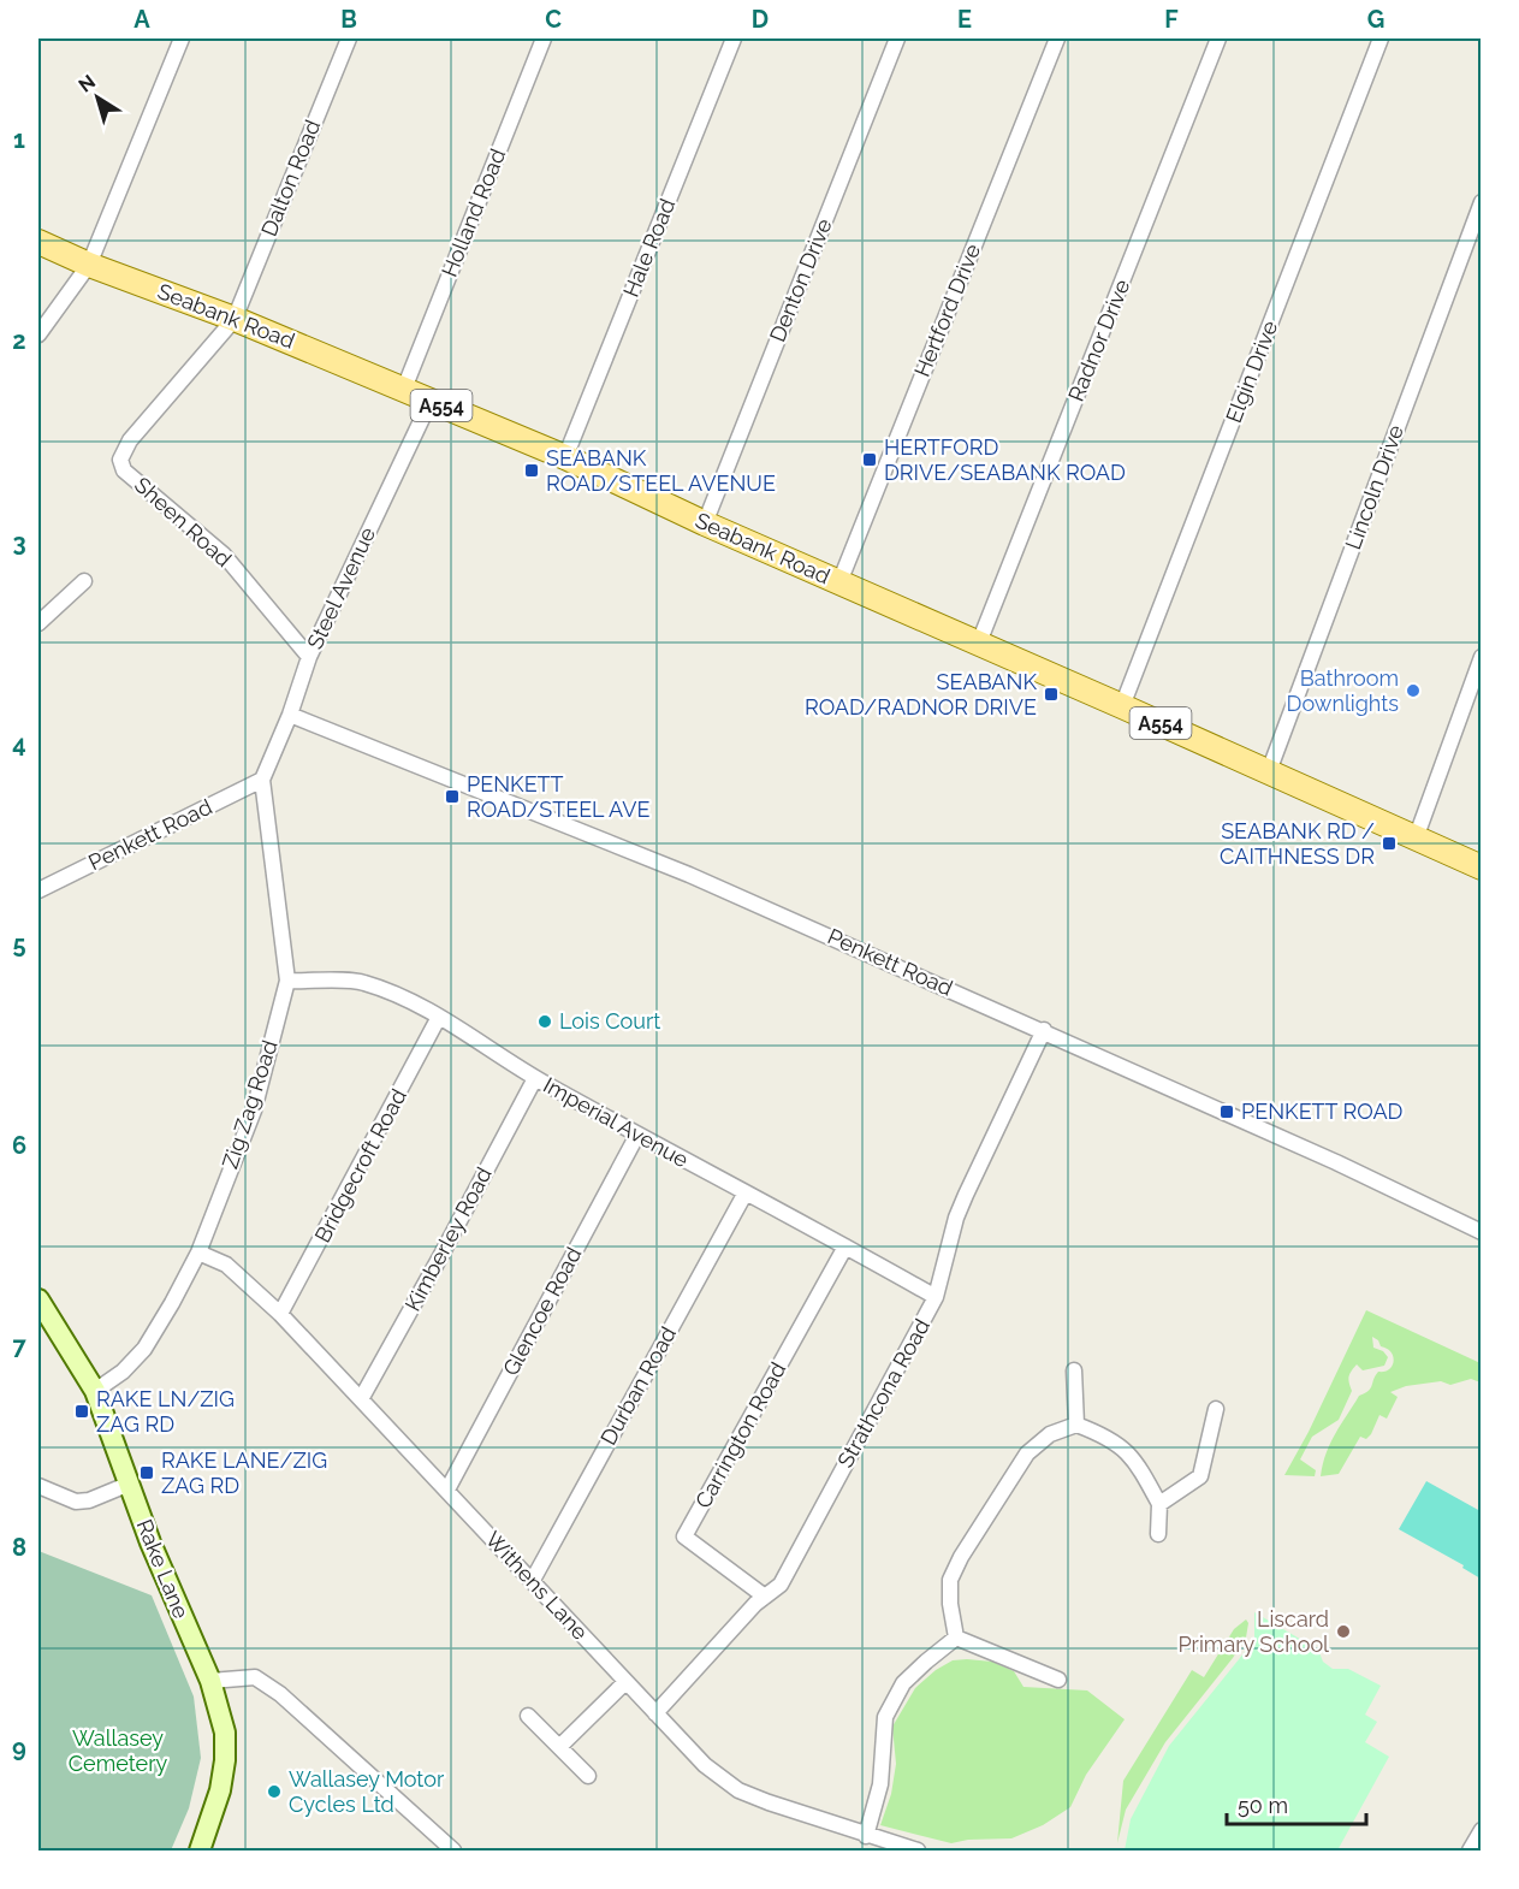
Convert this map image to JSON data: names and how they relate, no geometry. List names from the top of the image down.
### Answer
{
  "streets": {
    "main road": ["Seabank Road", "A554", "Rake Lane"],
    "street": [
      "Dalton Road",
      "Holland Road",
      "Hale Road",
      "Denton Drive",
      "Hertford Drive",
      "Radnor Drive",
      "Elgin Drive",
      "Lincoln Drive",
      "Sheen Road",
      "Steel Avenue",
      "Penkett Road",
      "Zig Zag Road",
      "Imperial Avenue",
      "Bridgecroft Road",
      "Kimberley Road",
      "Glencoe Road",
      "Durban Road",
      "Strathcona Road",
      "Carrington Road",
      "Withens Lane"
    ]
  },
  "crossings": [
    ["Dalton Road", "Seabank Road"],
    ["Dalton Road", "Sheen Road"],
    ["Holland Road", "Seabank Road"],
    ["Hale Road", "Seabank Road"],
    ["Denton Drive", "Seabank Road"],
    ["Hertford Drive", "Seabank Road"],
    ["Seabank Road", "Radnor Drive"],
    ["Seabank Road", "Elgin Drive"],
    ["Seabank Road", "Lincoln Drive"],
    ["Seabank Road", "Sheen Road"],
    ["Seabank Road", "Steel Avenue"],
    ["Sheen Road", "Steel Avenue"],
    ["Steel Avenue", "Penkett Road"],
    ["Steel Avenue", "Zig Zag Road"],
    ["Penkett Road", "Zig Zag Road"],
    ["Penkett Road", "Strathcona Road"],
    ["Zig Zag Road", "Imperial Avenue"],
    ["Zig Zag Road", "Rake Lane"],
    ["Zig Zag Road", "Withens Lane"],
    ["Imperial Avenue", "Bridgecroft Road"],
    ["Imperial Avenue", "Kimberley Road"],
    ["Imperial Avenue", "Glencoe Road"],
    ["Imperial Avenue", "Durban Road"],
    ["Imperial Avenue", "Strathcona Road"],
    ["Imperial Avenue", "Carrington Road"],
    ["Bridgecroft Road", "Withens Lane"],
    ["Kimberley Road", "Withens Lane"],
    ["Glencoe Road", "Withens Lane"],
    ["Durban Road", "Withens Lane"],
    ["Strathcona Road", "Carrington Road"],
    ["Strathcona Road", "Withens Lane"]
  ],
  "parks": ["Wallasey Cemetery"],
  "places": {
    "transit": [
      "HERTFORD DRIVE/SEABANK ROAD",
      "SEABANK ROAD/STEEL AVENUE",
      "SEABANK ROAD/RADNOR DRIVE",
      "PENKETT ROAD/STEEL AVE",
      "SEABANK RD / CAITHNESS DR",
      "PENKETT ROAD",
      "RAKE LN/ZIG ZAG RD",
      "RAKE LANE/ZIG ZAG RD"
    ],
    "other": [
      "Bathroom Downlights",
      "Lois Court",
      "Liscard Primary School",
      "Wallasey Motor Cycles Ltd"
    ]
  },
  "scale_bar": "50 m",
  "north": "top left",
  "grid": {
    "columns": [
      "A",
      "B",
      "C",
      "D",
      "E",
      "F",
      "G"
    ],
    "rows": [
      "1",
      "2",
      "3",
      "4",
      "5",
      "6",
      "7",
      "8",
      "9"
    ]
  }
}
